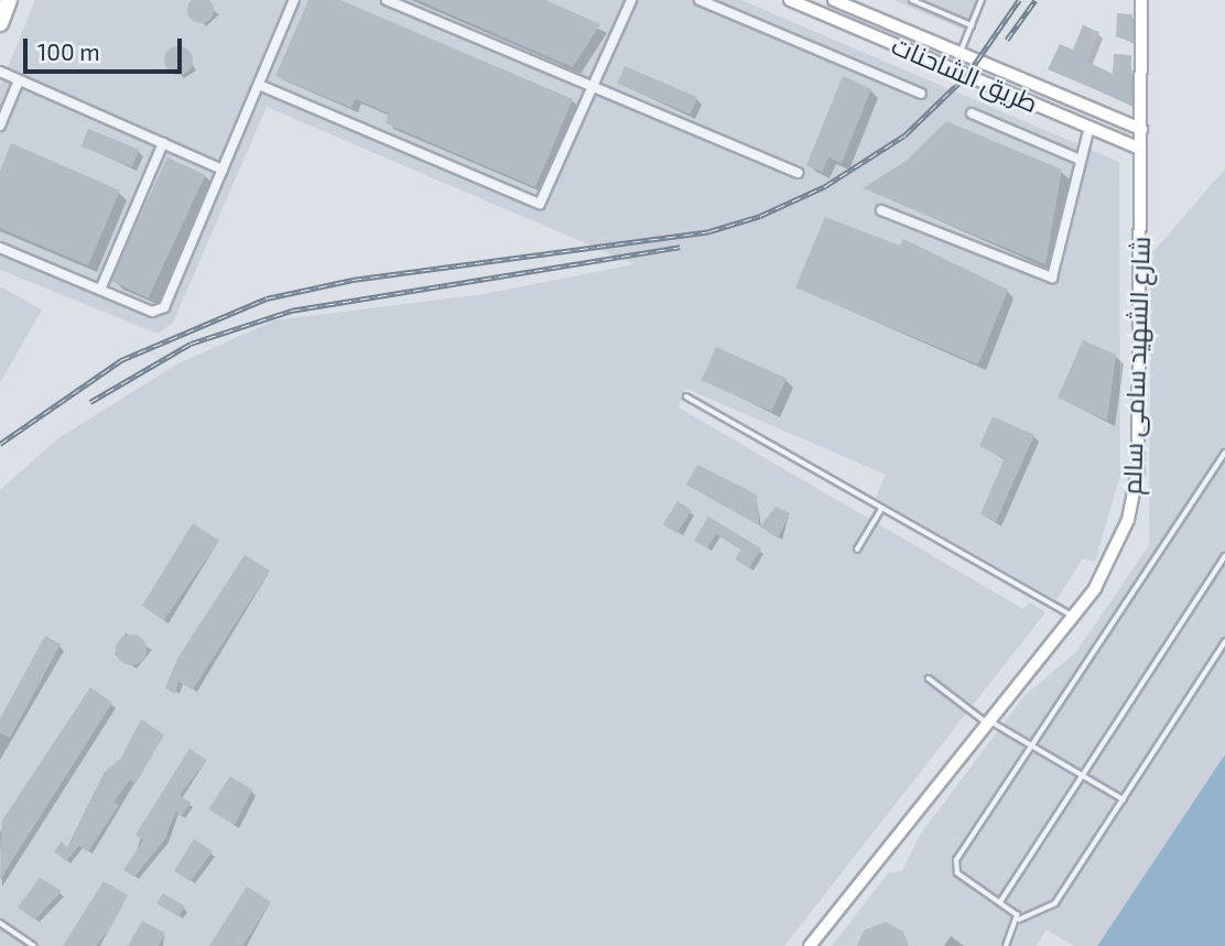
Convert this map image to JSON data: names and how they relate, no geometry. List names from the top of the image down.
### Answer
{
  "streets": {
    "main road": ["طريق الشاحنات", "شارع الشهيد سامى سالم"]
  },
  "crossings": [
    ["طريق الشاحنات", "شارع الشهيد سامى سالم"]
  ],
  "scale_bar": "100 m"
}
